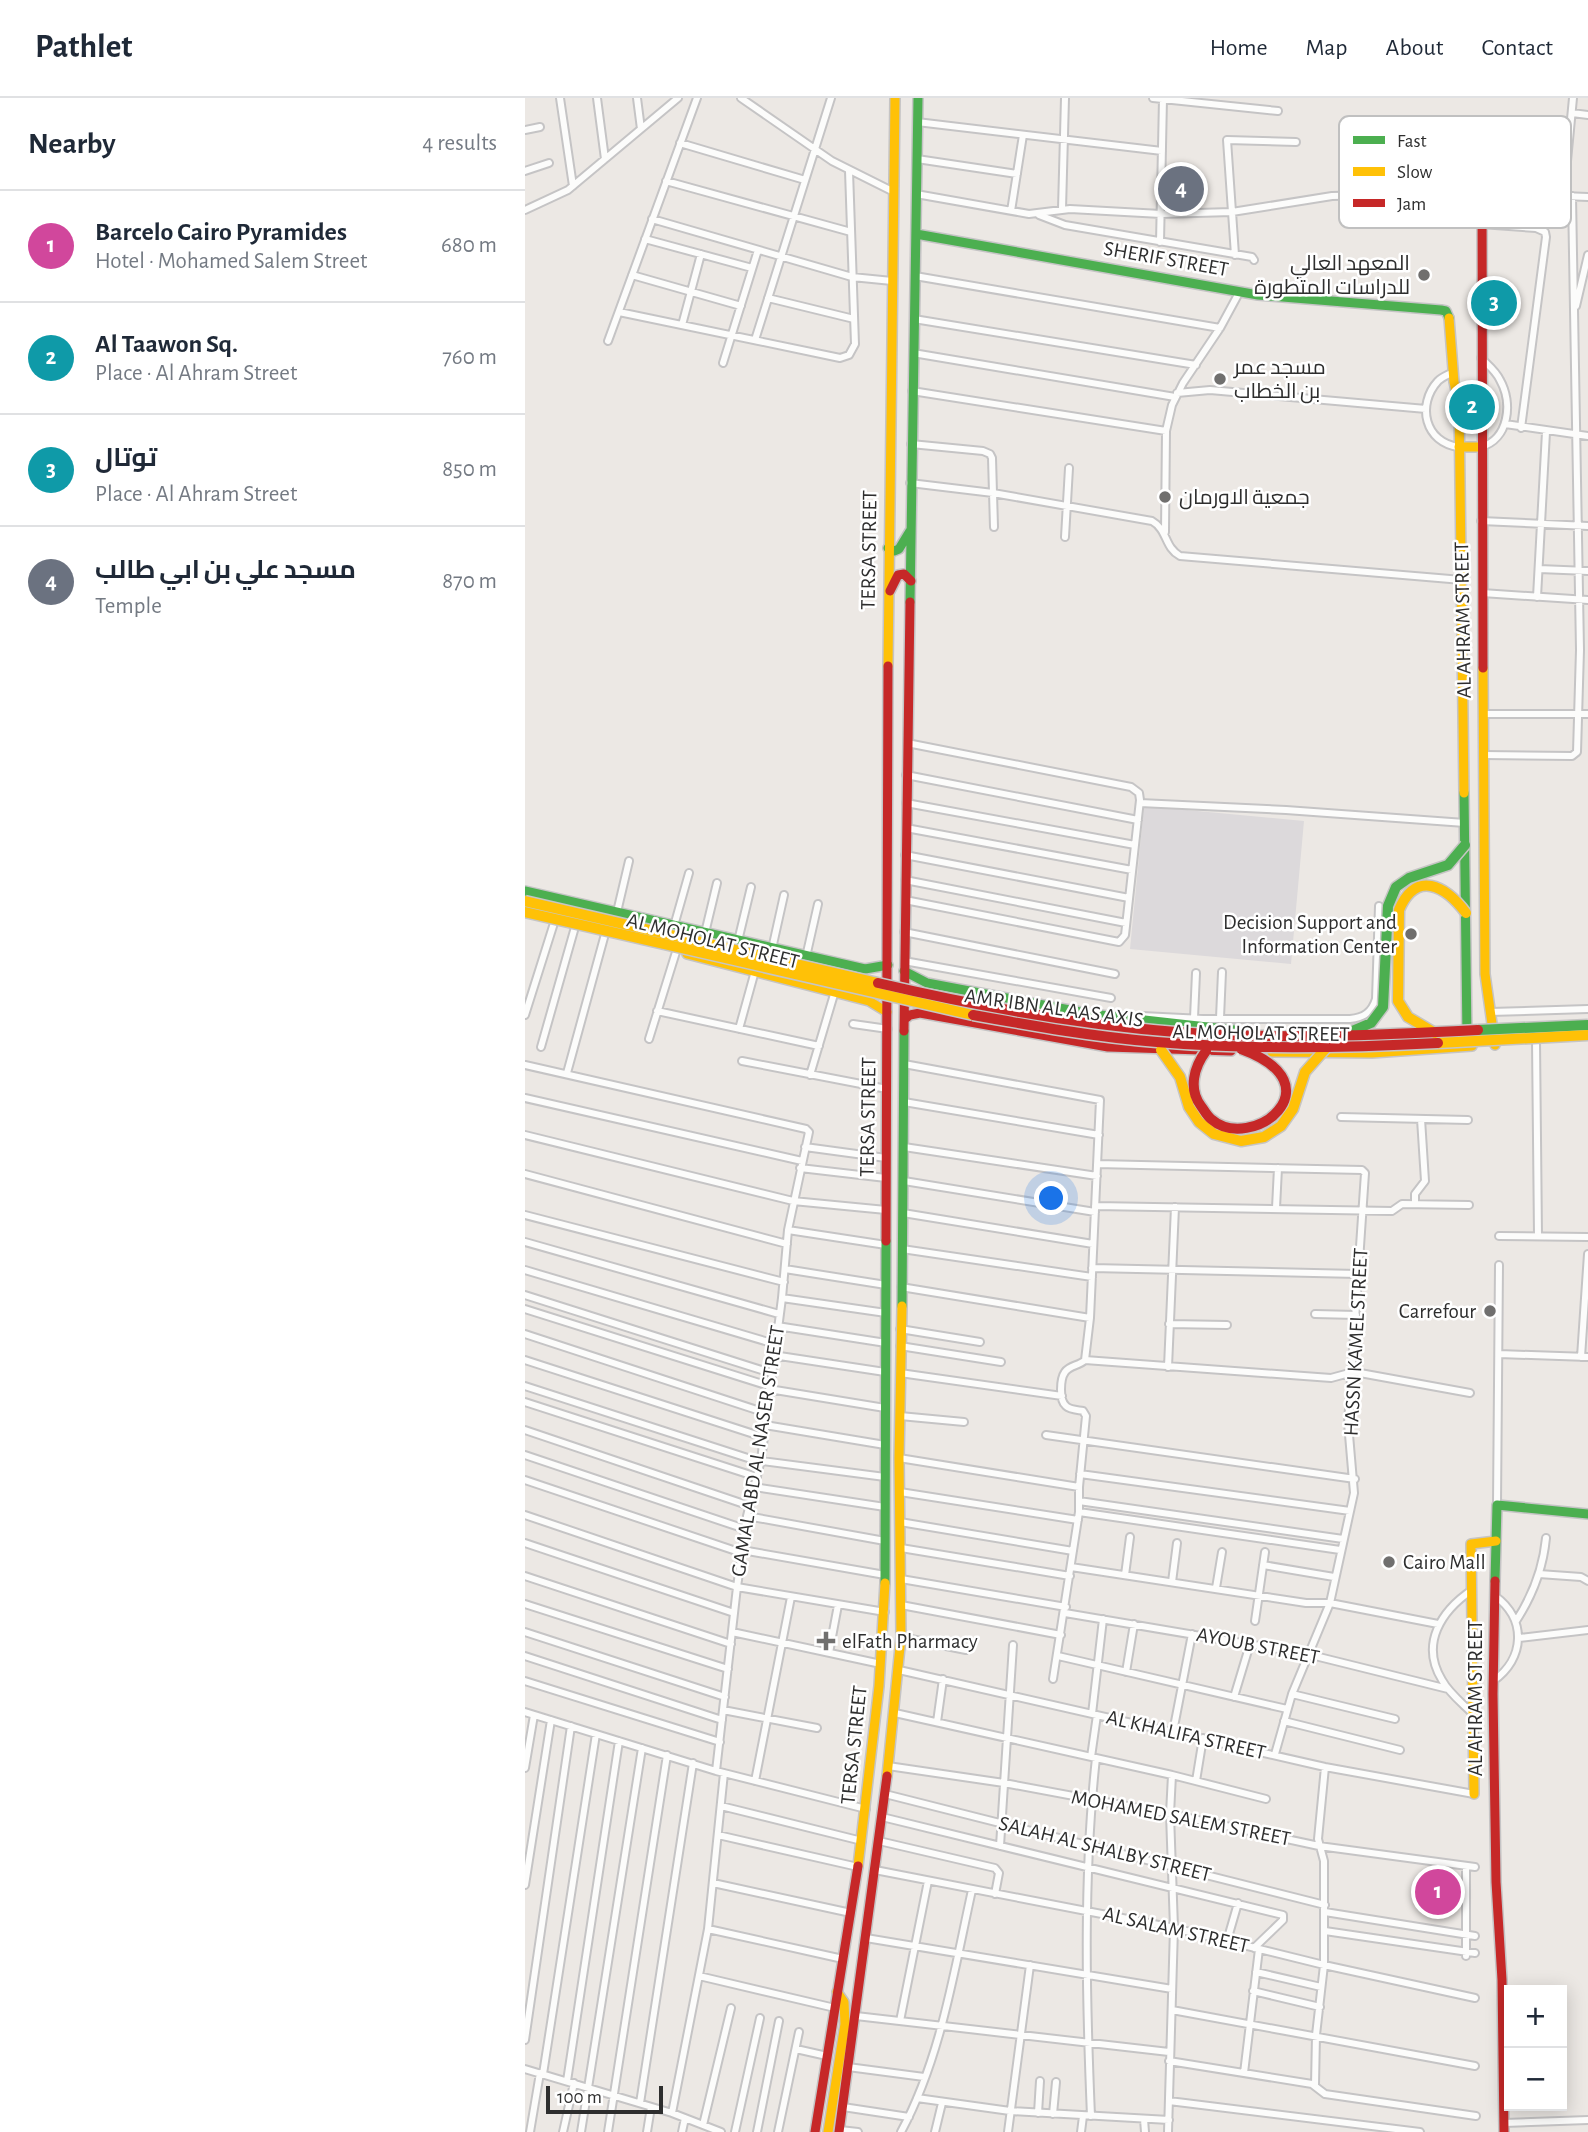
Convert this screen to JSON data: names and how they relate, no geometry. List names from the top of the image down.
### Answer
{
  "streets": {
    "main road": [
      "SHERIF STREET",
      "TERSA STREET",
      "AL AHRAM STREET",
      "AL MOHOLAT STREET",
      "AMR IBN AL AAS AXIS"
    ],
    "street": [
      "HASSN KAMEL STREET",
      "GAMAL ABD AL NASER STREET",
      "AYOUB STREET",
      "AL KHALIFA STREET",
      "MOHAMED SALEM STREET",
      "SALAH AL SHALBY STREET",
      "AL SALAM STREET"
    ]
  },
  "crossings": [
    ["SHERIF STREET", "TERSA STREET"],
    ["SHERIF STREET", "AL AHRAM STREET"],
    ["TERSA STREET", "AL MOHOLAT STREET"],
    ["TERSA STREET", "AYOUB STREET"],
    ["TERSA STREET", "AL KHALIFA STREET"],
    ["TERSA STREET", "MOHAMED SALEM STREET"],
    ["TERSA STREET", "SALAH AL SHALBY STREET"],
    ["TERSA STREET", "AL SALAM STREET"],
    ["AL AHRAM STREET", "AL MOHOLAT STREET"],
    ["AL AHRAM STREET", "AL KHALIFA STREET"],
    ["AL MOHOLAT STREET", "AMR IBN AL AAS AXIS"],
    ["HASSN KAMEL STREET", "AYOUB STREET"],
    ["HASSN KAMEL STREET", "AL KHALIFA STREET"]
  ],
  "places": {
    "other": [
      "المعهد العالي للدراسات المتطورة",
      "مسجد عمر بن الخطاب",
      "جمعية الاورمان",
      "Decision Support and Information Center",
      "Carrefour",
      "Cairo Mall"
    ],
    "health": ["elFath Pharmacy"]
  },
  "legend": ["Fast", "Slow", "Jam"],
  "scale_bar": "100 m",
  "page": {
    "header": "Pathlet",
    "nav": [
      "Home",
      "Map",
      "About",
      "Contact"
    ],
    "heading": ["Nearby", "4 results"],
    "pins": [
      "4",
      "3",
      "2",
      "1"
    ],
    "list": [
      {
        "mark": "1",
        "name": "Barcelo Cairo Pyramides",
        "note": "Hotel · Mohamed Salem Street",
        "value": "680 m"
      },
      {
        "mark": "2",
        "name": "Al Taawon Sq.",
        "note": "Place · Al Ahram Street",
        "value": "760 m"
      },
      {
        "mark": "3",
        "name": "توتال",
        "note": "Place · Al Ahram Street",
        "value": "850 m"
      },
      {
        "mark": "4",
        "name": "مسجد علي بن ابي طالب",
        "note": "Temple",
        "value": "870 m"
      }
    ],
    "map_buttons": ["+", "−"],
    "scale": "100 m"
  }
}
